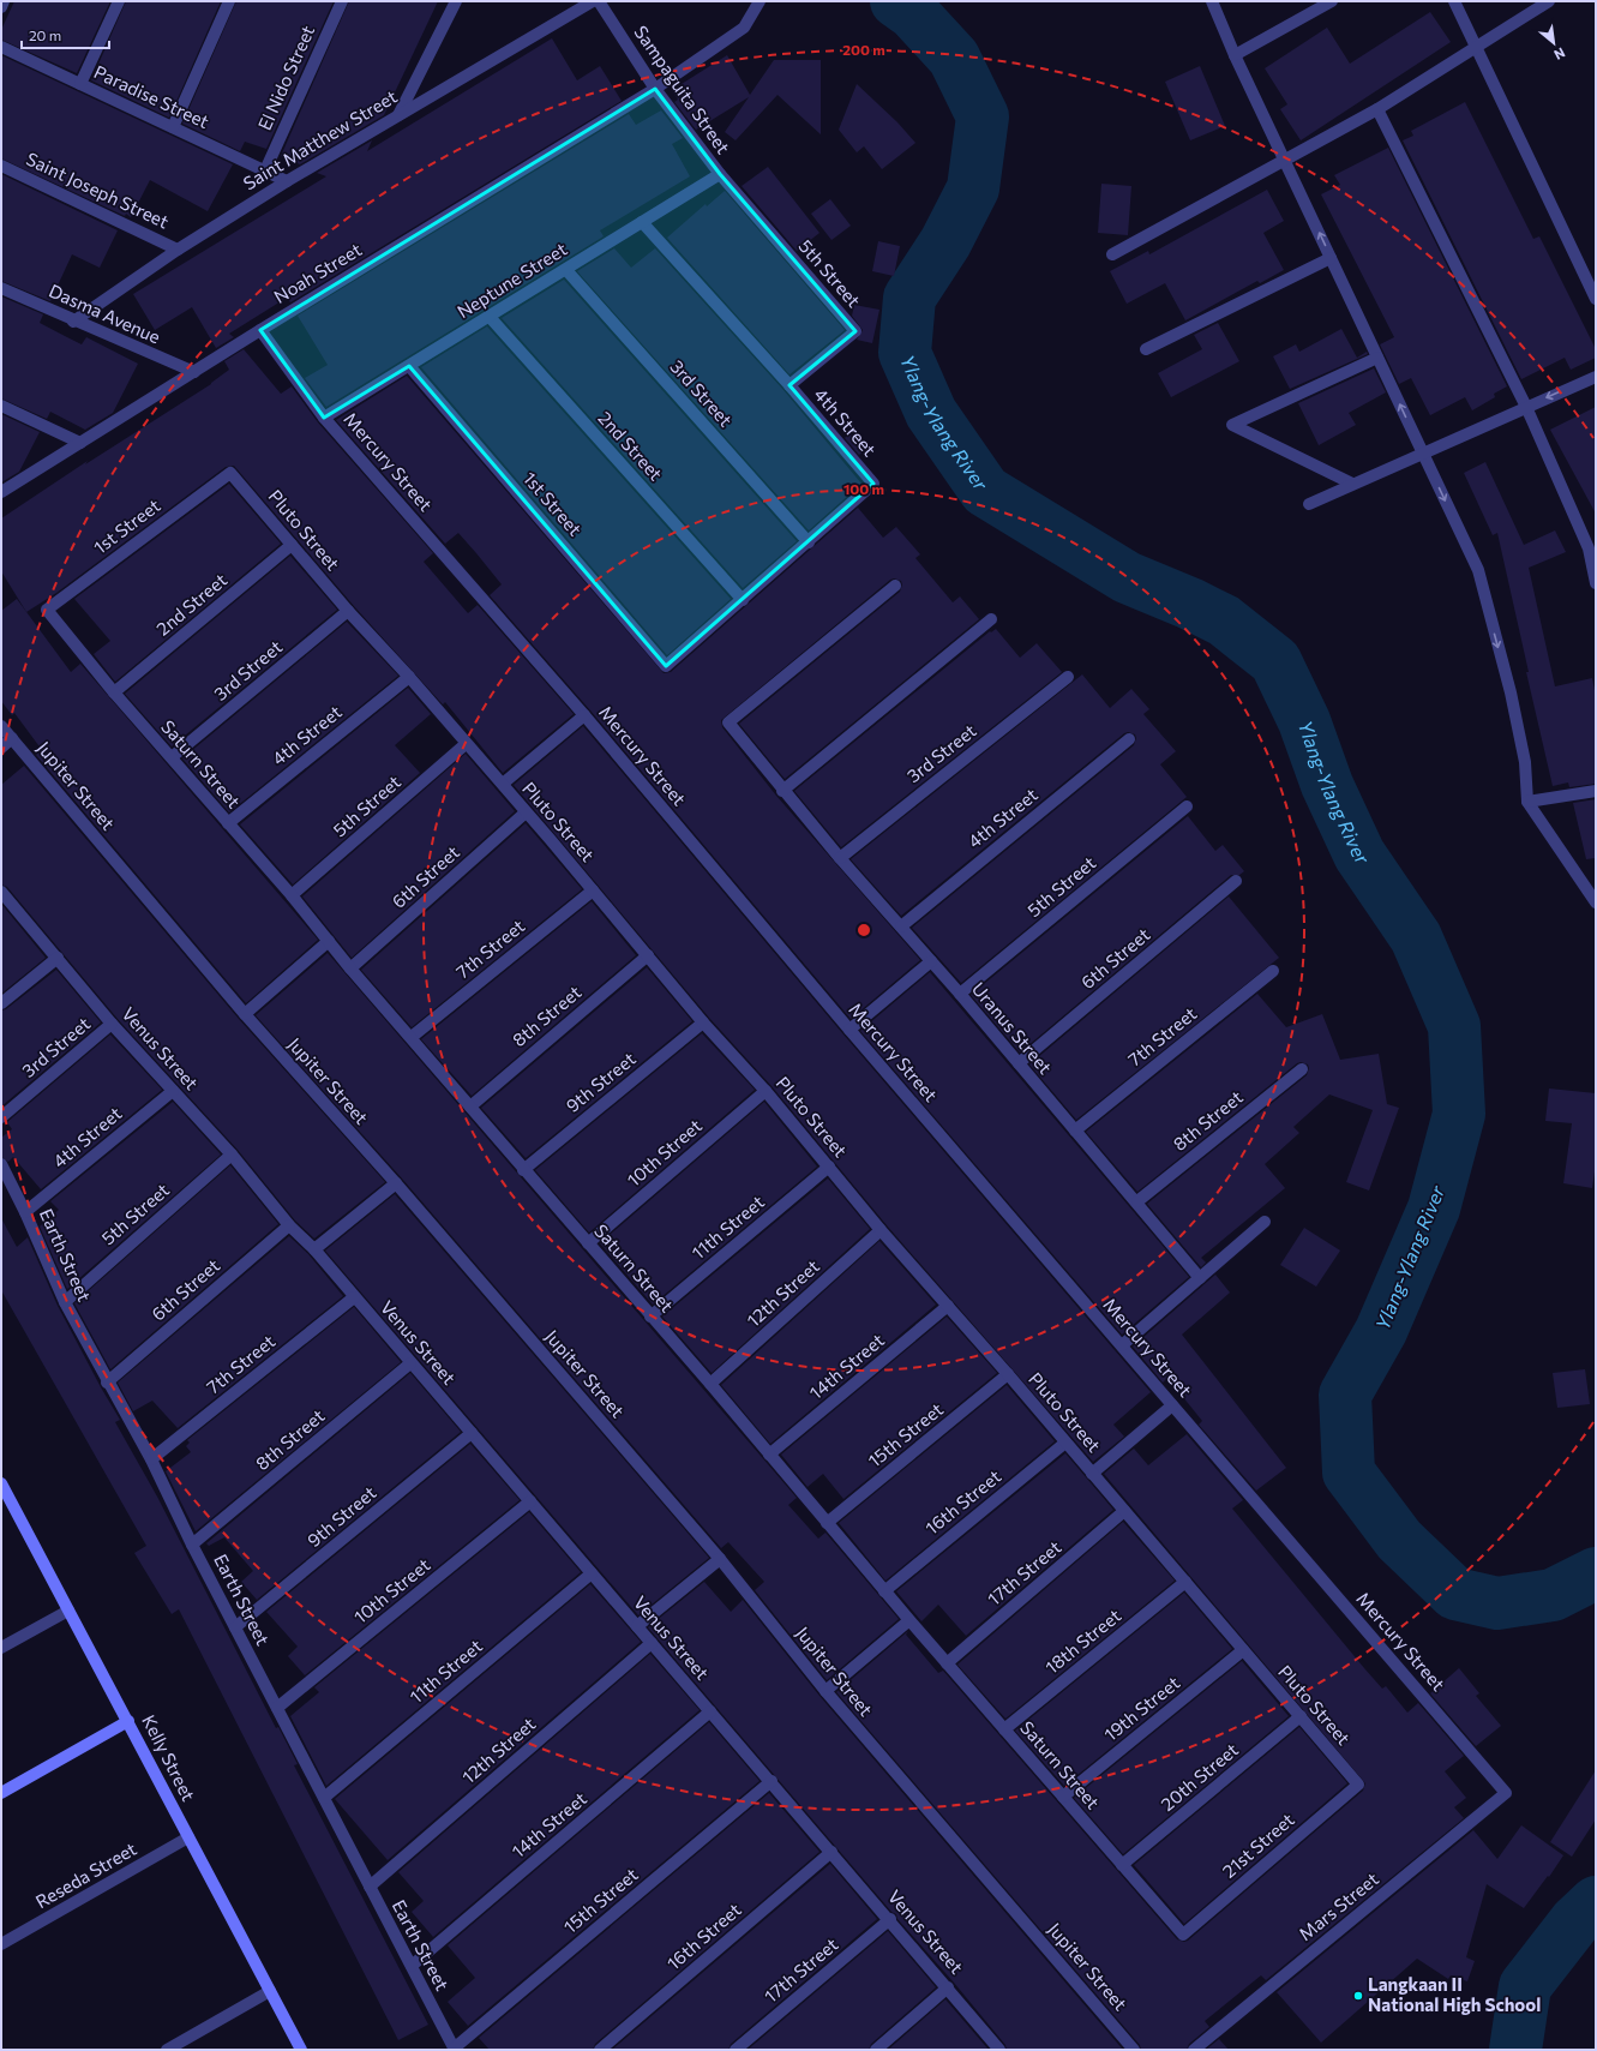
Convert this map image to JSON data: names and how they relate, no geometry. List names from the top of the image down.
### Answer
{
  "streets": {
    "street": [
      "El Nido Street",
      "Sampaguita Street",
      "Paradise Street",
      "Saint Matthew Street",
      "Saint Joseph Street",
      "Noah Street",
      "5th Street",
      "Neptune Street",
      "Dasma Avenue",
      "3rd Street",
      "4th Street",
      "2nd Street",
      "Mercury Street",
      "1st Street",
      "Pluto Street",
      "Saturn Street",
      "Jupiter Street",
      "6th Street",
      "7th Street",
      "8th Street",
      "Uranus Street",
      "Venus Street",
      "9th Street",
      "10th Street",
      "11th Street",
      "Earth Street",
      "12th Street",
      "14th Street",
      "15th Street",
      "16th Street",
      "17th Street",
      "18th Street",
      "19th Street",
      "Kelly Street",
      "20th Street",
      "21st Street",
      "Reseda Street",
      "Mars Street"
    ]
  },
  "crossings": [
    ["El Nido Street", "Paradise Street"],
    ["Sampaguita Street", "Noah Street"],
    ["Sampaguita Street", "5th Street"],
    ["Sampaguita Street", "Neptune Street"],
    ["Paradise Street", "Saint Matthew Street"],
    ["Saint Matthew Street", "Saint Joseph Street"],
    ["Saint Matthew Street", "Dasma Avenue"],
    ["Noah Street", "Dasma Avenue"],
    ["Noah Street", "Mercury Street"],
    ["5th Street", "Neptune Street"],
    ["5th Street", "4th Street"],
    ["5th Street", "Pluto Street"],
    ["5th Street", "Saturn Street"],
    ["5th Street", "Uranus Street"],
    ["5th Street", "Venus Street"],
    ["5th Street", "Earth Street"],
    ["Neptune Street", "3rd Street"],
    ["Neptune Street", "4th Street"],
    ["Neptune Street", "2nd Street"],
    ["Neptune Street", "Mercury Street"],
    ["Neptune Street", "1st Street"],
    ["3rd Street", "4th Street"],
    ["3rd Street", "Pluto Street"],
    ["3rd Street", "Saturn Street"],
    ["3rd Street", "Uranus Street"],
    ["3rd Street", "Venus Street"],
    ["4th Street", "2nd Street"],
    ["4th Street", "1st Street"],
    ["4th Street", "Pluto Street"],
    ["4th Street", "Saturn Street"],
    ["4th Street", "Uranus Street"],
    ["4th Street", "Venus Street"],
    ["4th Street", "Earth Street"],
    ["2nd Street", "Pluto Street"],
    ["2nd Street", "Saturn Street"],
    ["Mercury Street", "Pluto Street"],
    ["Mercury Street", "Mars Street"],
    ["1st Street", "Pluto Street"],
    ["1st Street", "Saturn Street"],
    ["Pluto Street", "6th Street"],
    ["Pluto Street", "7th Street"],
    ["Pluto Street", "8th Street"],
    ["Pluto Street", "9th Street"],
    ["Pluto Street", "10th Street"],
    ["Pluto Street", "11th Street"],
    ["Pluto Street", "12th Street"],
    ["Pluto Street", "14th Street"],
    ["Pluto Street", "15th Street"],
    ["Pluto Street", "16th Street"],
    ["Pluto Street", "17th Street"],
    ["Pluto Street", "18th Street"],
    ["Pluto Street", "19th Street"],
    ["Pluto Street", "20th Street"],
    ["Pluto Street", "21st Street"],
    ["Saturn Street", "6th Street"],
    ["Saturn Street", "7th Street"],
    ["Saturn Street", "8th Street"],
    ["Saturn Street", "9th Street"],
    ["Saturn Street", "10th Street"],
    ["Saturn Street", "11th Street"],
    ["Saturn Street", "12th Street"],
    ["Saturn Street", "14th Street"],
    ["Saturn Street", "15th Street"],
    ["Saturn Street", "16th Street"],
    ["Saturn Street", "17th Street"],
    ["Saturn Street", "18th Street"],
    ["Saturn Street", "19th Street"],
    ["Saturn Street", "20th Street"],
    ["Saturn Street", "21st Street"],
    ["6th Street", "Uranus Street"],
    ["6th Street", "Venus Street"],
    ["6th Street", "Earth Street"],
    ["7th Street", "Uranus Street"],
    ["7th Street", "Venus Street"],
    ["7th Street", "Earth Street"],
    ["8th Street", "Uranus Street"],
    ["8th Street", "Venus Street"],
    ["8th Street", "Earth Street"],
    ["Venus Street", "9th Street"],
    ["Venus Street", "10th Street"],
    ["Venus Street", "11th Street"],
    ["Venus Street", "12th Street"],
    ["Venus Street", "14th Street"],
    ["Venus Street", "15th Street"],
    ["Venus Street", "16th Street"],
    ["Venus Street", "17th Street"],
    ["9th Street", "Earth Street"],
    ["10th Street", "Earth Street"],
    ["11th Street", "Earth Street"],
    ["Earth Street", "12th Street"],
    ["Earth Street", "14th Street"],
    ["Earth Street", "15th Street"],
    ["Kelly Street", "Reseda Street"]
  ],
  "water": ["Ylang-Ylang River"],
  "places": ["Langkaan II National High School"],
  "scale_bar": "20 m",
  "north": "bottom right",
  "rings": ["200 m", "100 m"]
}
